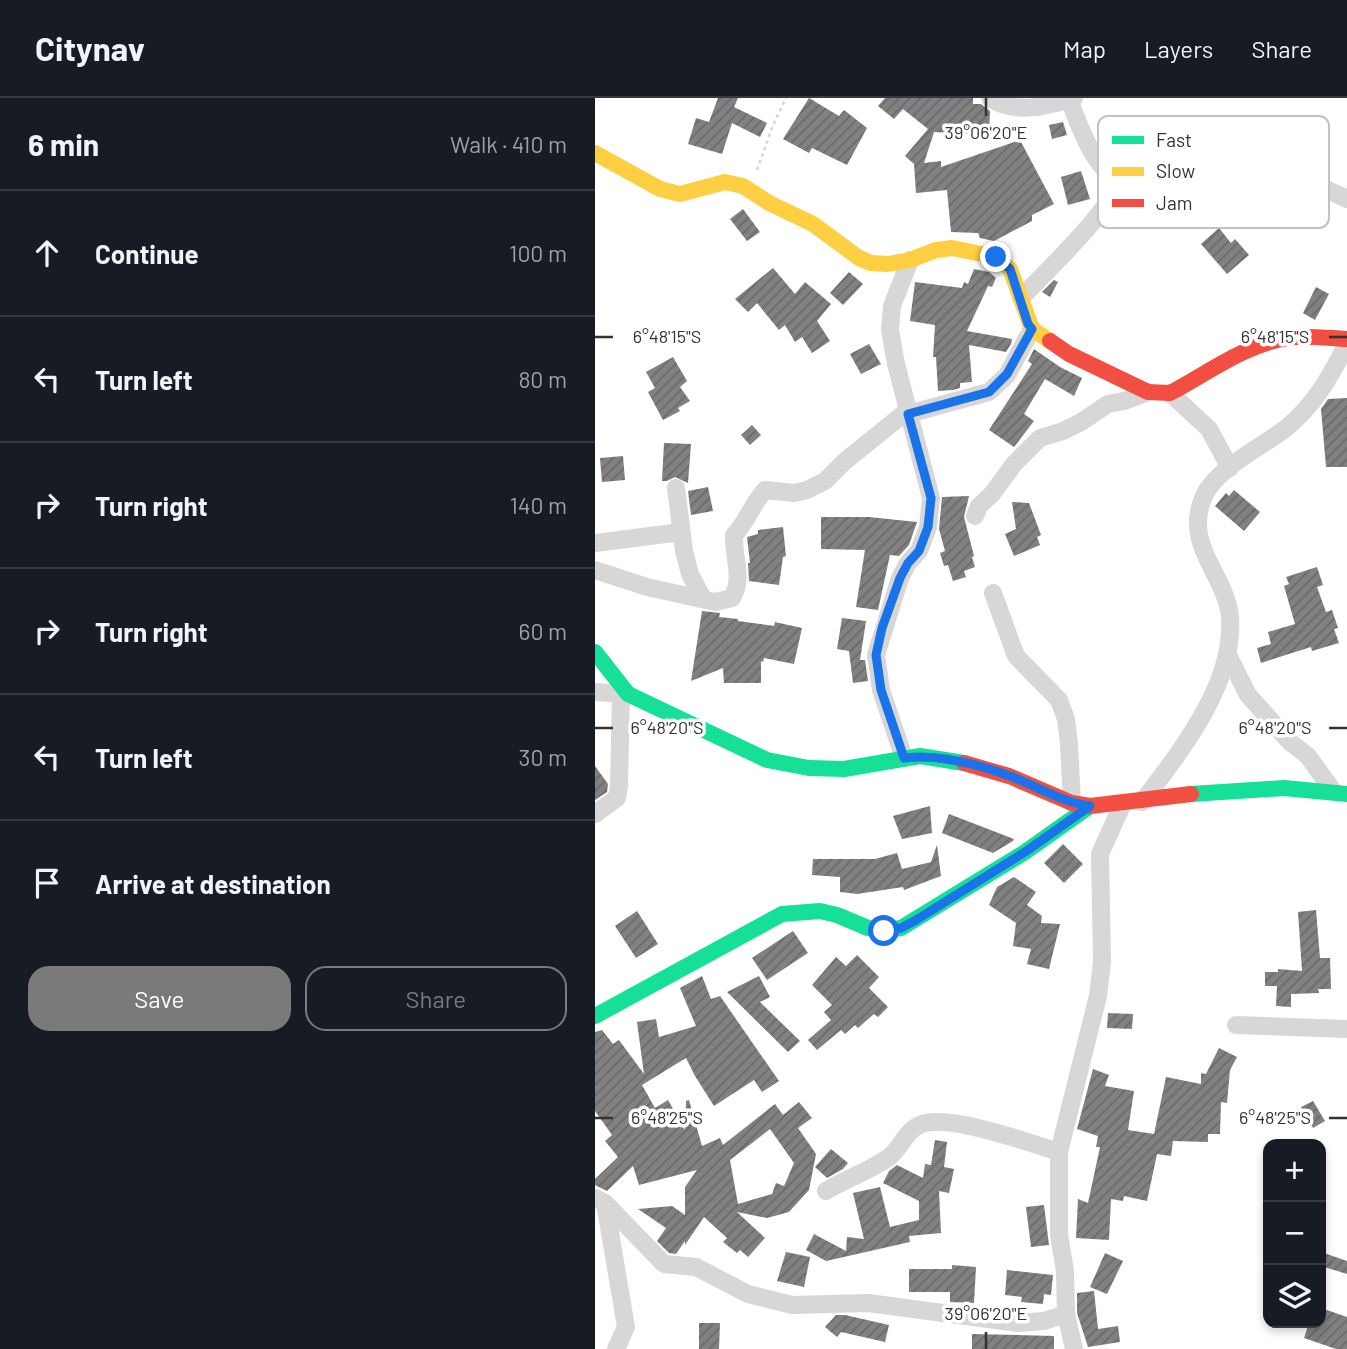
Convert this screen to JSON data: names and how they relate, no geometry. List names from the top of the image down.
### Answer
{
  "legend": ["Fast", "Slow", "Jam"],
  "page": {
    "header": "Citynav",
    "nav": ["Map", "Layers", "Share"],
    "heading": ["6 min", "Walk · 410 m"],
    "list": [
      ["Continue", "100 m"],
      ["Turn left", "80 m"],
      ["Turn right", "140 m"],
      ["Turn right", "60 m"],
      ["Turn left", "30 m"],
      "Arrive at destination"
    ],
    "buttons": ["Save", "Share"],
    "map_buttons": ["+", "−"]
  },
  "coordinates": [
    "39°06'20\"E",
    "6°48'15\"S",
    "6°48'20\"S",
    "6°48'25\"S"
  ]
}
